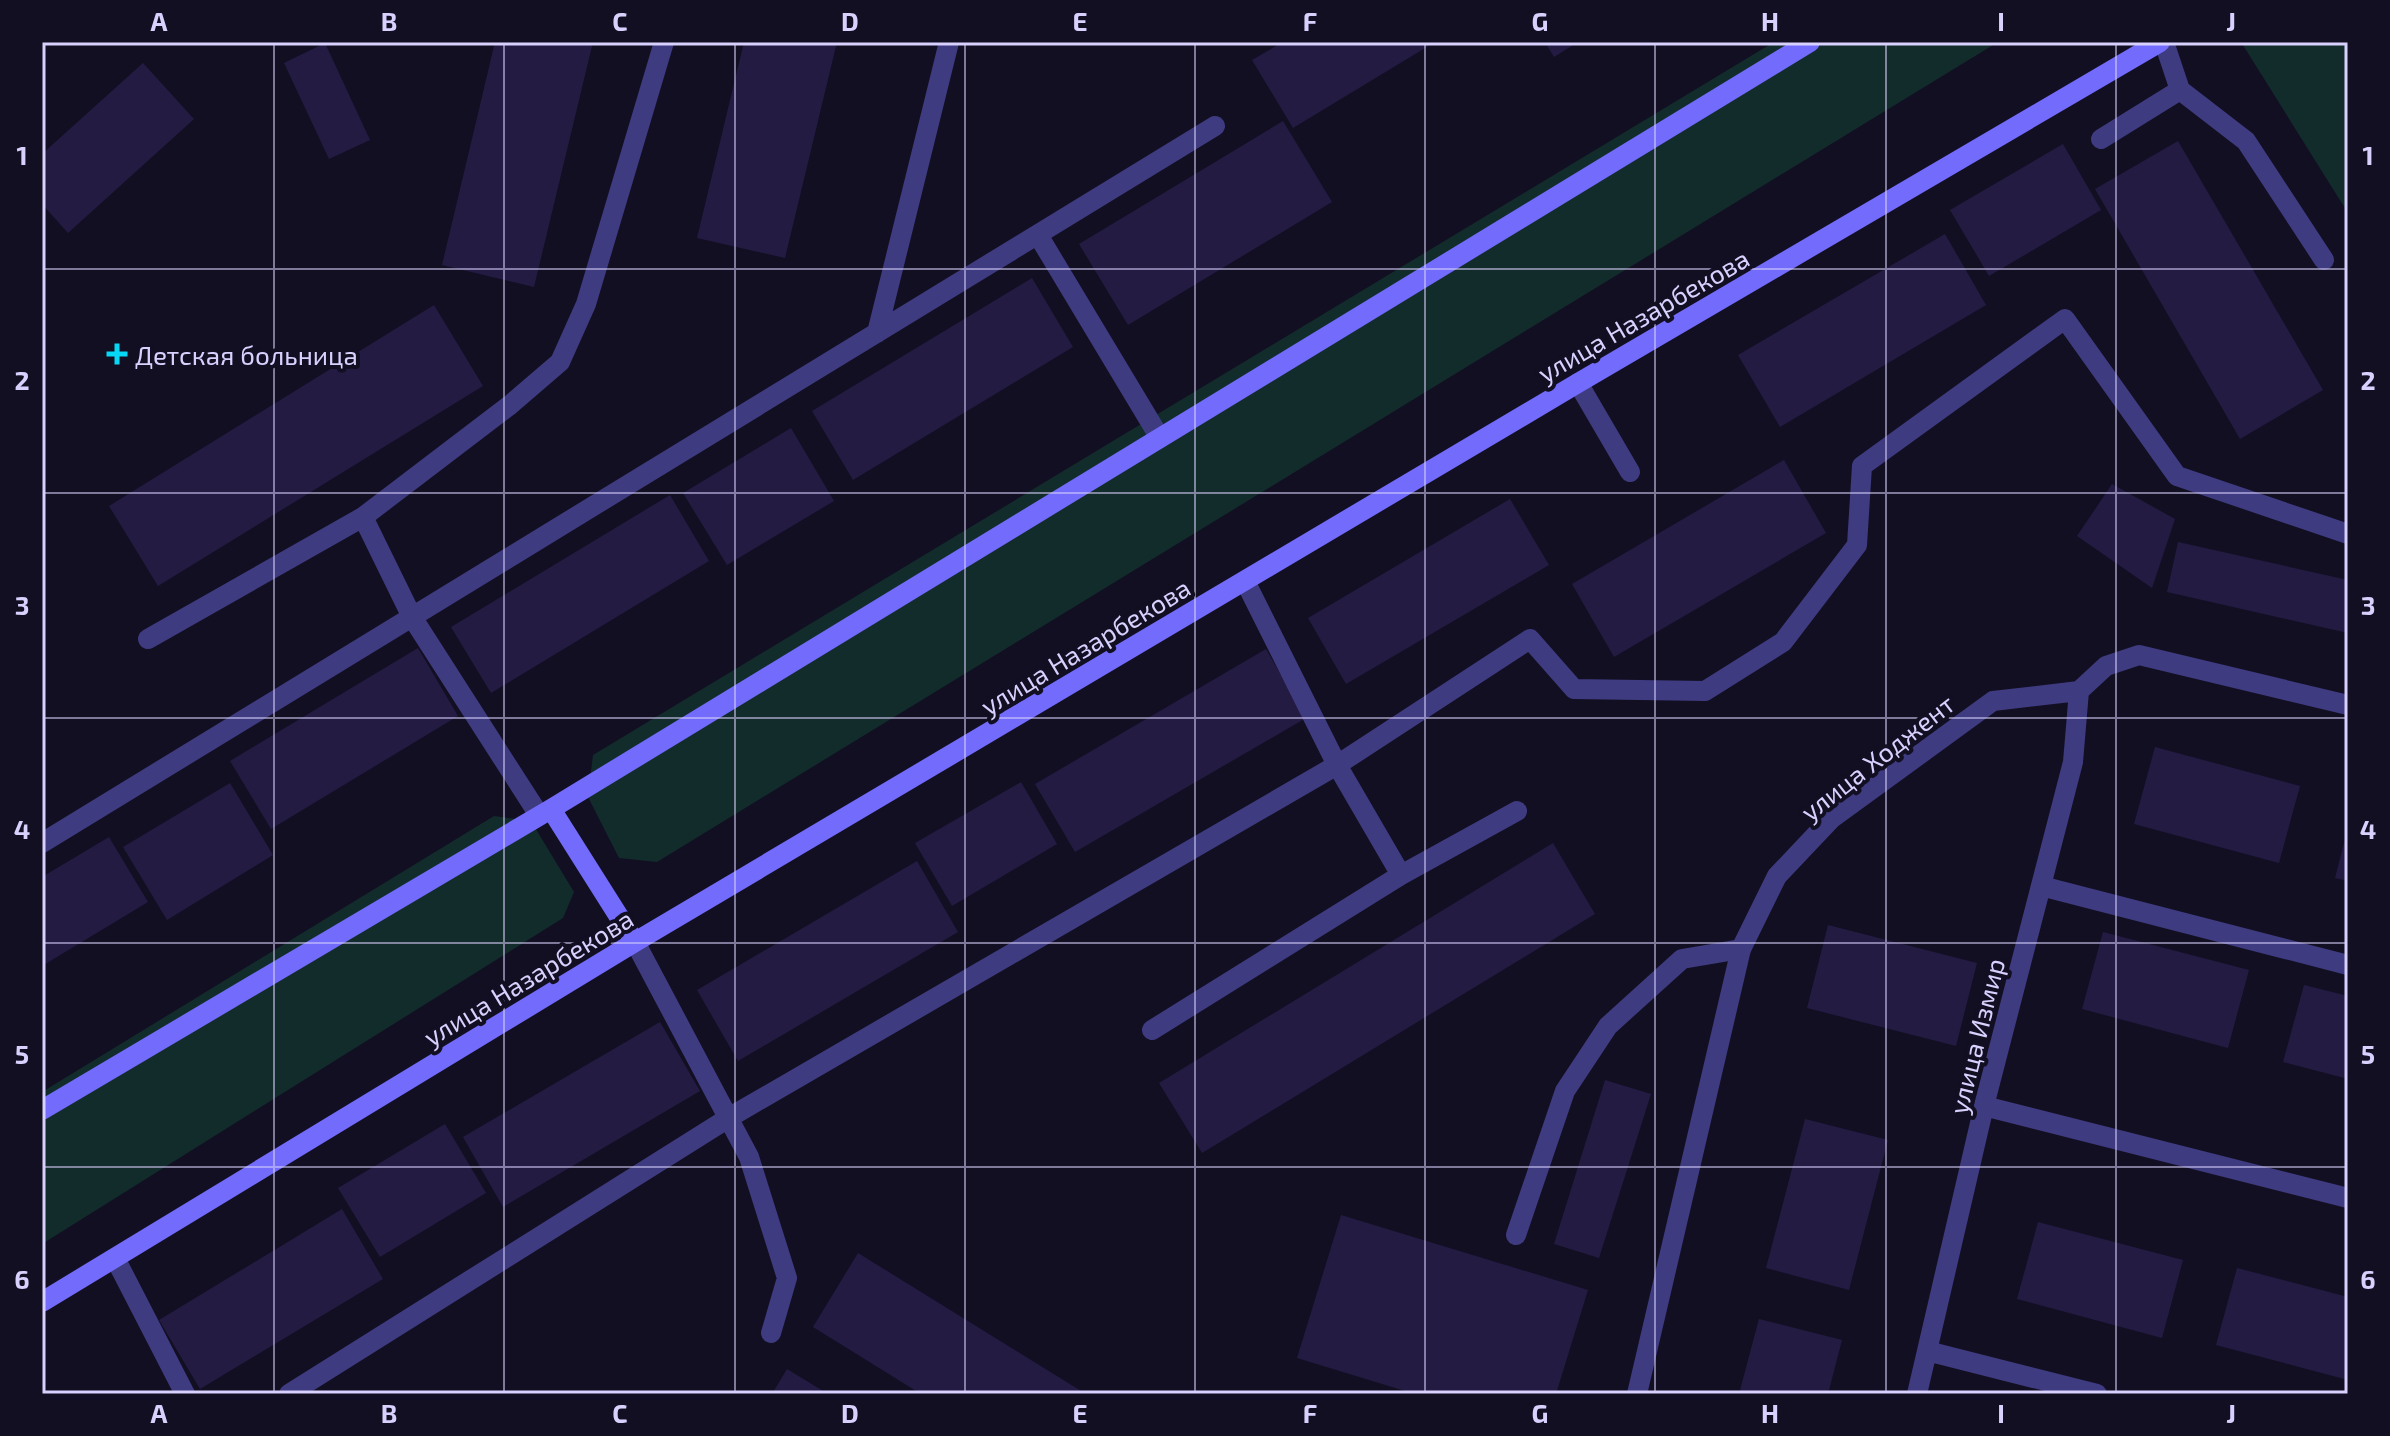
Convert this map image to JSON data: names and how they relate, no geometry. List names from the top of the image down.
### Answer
{
  "streets": {
    "street": ["улица Назарбекова", "улица Ходжент", "улица Измир"]
  },
  "crossings": [
    ["улица Ходжент", "улица Измир"]
  ],
  "places": {
    "health": ["Детская больница"]
  },
  "grid": {
    "columns": [
      "A",
      "B",
      "C",
      "D",
      "E",
      "F",
      "G",
      "H",
      "I",
      "J"
    ],
    "rows": [
      "1",
      "2",
      "3",
      "4",
      "5",
      "6"
    ]
  }
}
